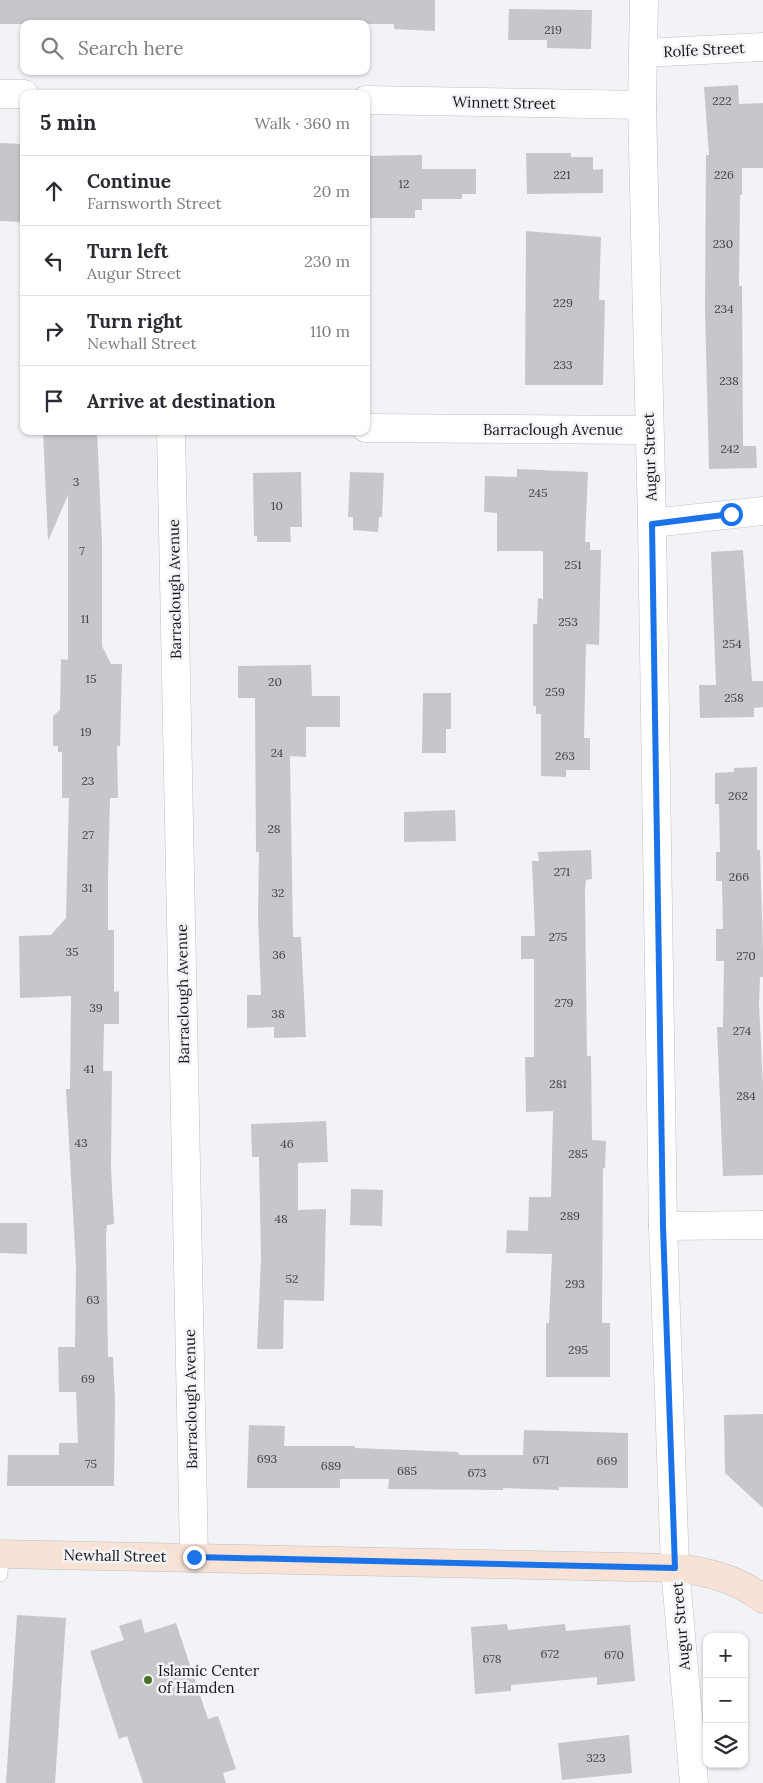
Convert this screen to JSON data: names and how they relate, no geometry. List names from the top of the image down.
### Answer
{
  "streets": {
    "street": [
      "Rolfe Street",
      "Winnett Street",
      "Barraclough Avenue",
      "Augur Street",
      "Newhall Street"
    ]
  },
  "crossings": [
    ["Rolfe Street", "Augur Street"],
    ["Winnett Street", "Augur Street"],
    ["Barraclough Avenue", "Augur Street"],
    ["Barraclough Avenue", "Newhall Street"],
    ["Augur Street", "Newhall Street"]
  ],
  "places": ["Islamic Center of Hamden"],
  "house_numbers": [
    "219",
    "222",
    "221",
    "226",
    "12",
    "230",
    "229",
    "234",
    "233",
    "238",
    "242",
    "3",
    "245",
    "10",
    "7",
    "251",
    "11",
    "253",
    "254",
    "15",
    "20",
    "259",
    "258",
    "19",
    "24",
    "263",
    "23",
    "262",
    "28",
    "27",
    "271",
    "266",
    "31",
    "32",
    "275",
    "35",
    "36",
    "270",
    "279",
    "39",
    "38",
    "274",
    "41",
    "281",
    "284",
    "43",
    "46",
    "285",
    "289",
    "48",
    "52",
    "293",
    "63",
    "295",
    "69",
    "693",
    "671",
    "669",
    "75",
    "689",
    "685",
    "673",
    "672",
    "670",
    "678",
    "323"
  ],
  "page": {
    "search": "Search here",
    "heading": ["5 min", "Walk · 360 m"],
    "list": [
      ["Continue", "Farnsworth Street", "20 m"],
      ["Turn left", "Augur Street", "230 m"],
      ["Turn right", "Newhall Street", "110 m"],
      "Arrive at destination"
    ],
    "map_buttons": ["+", "−"]
  }
}
